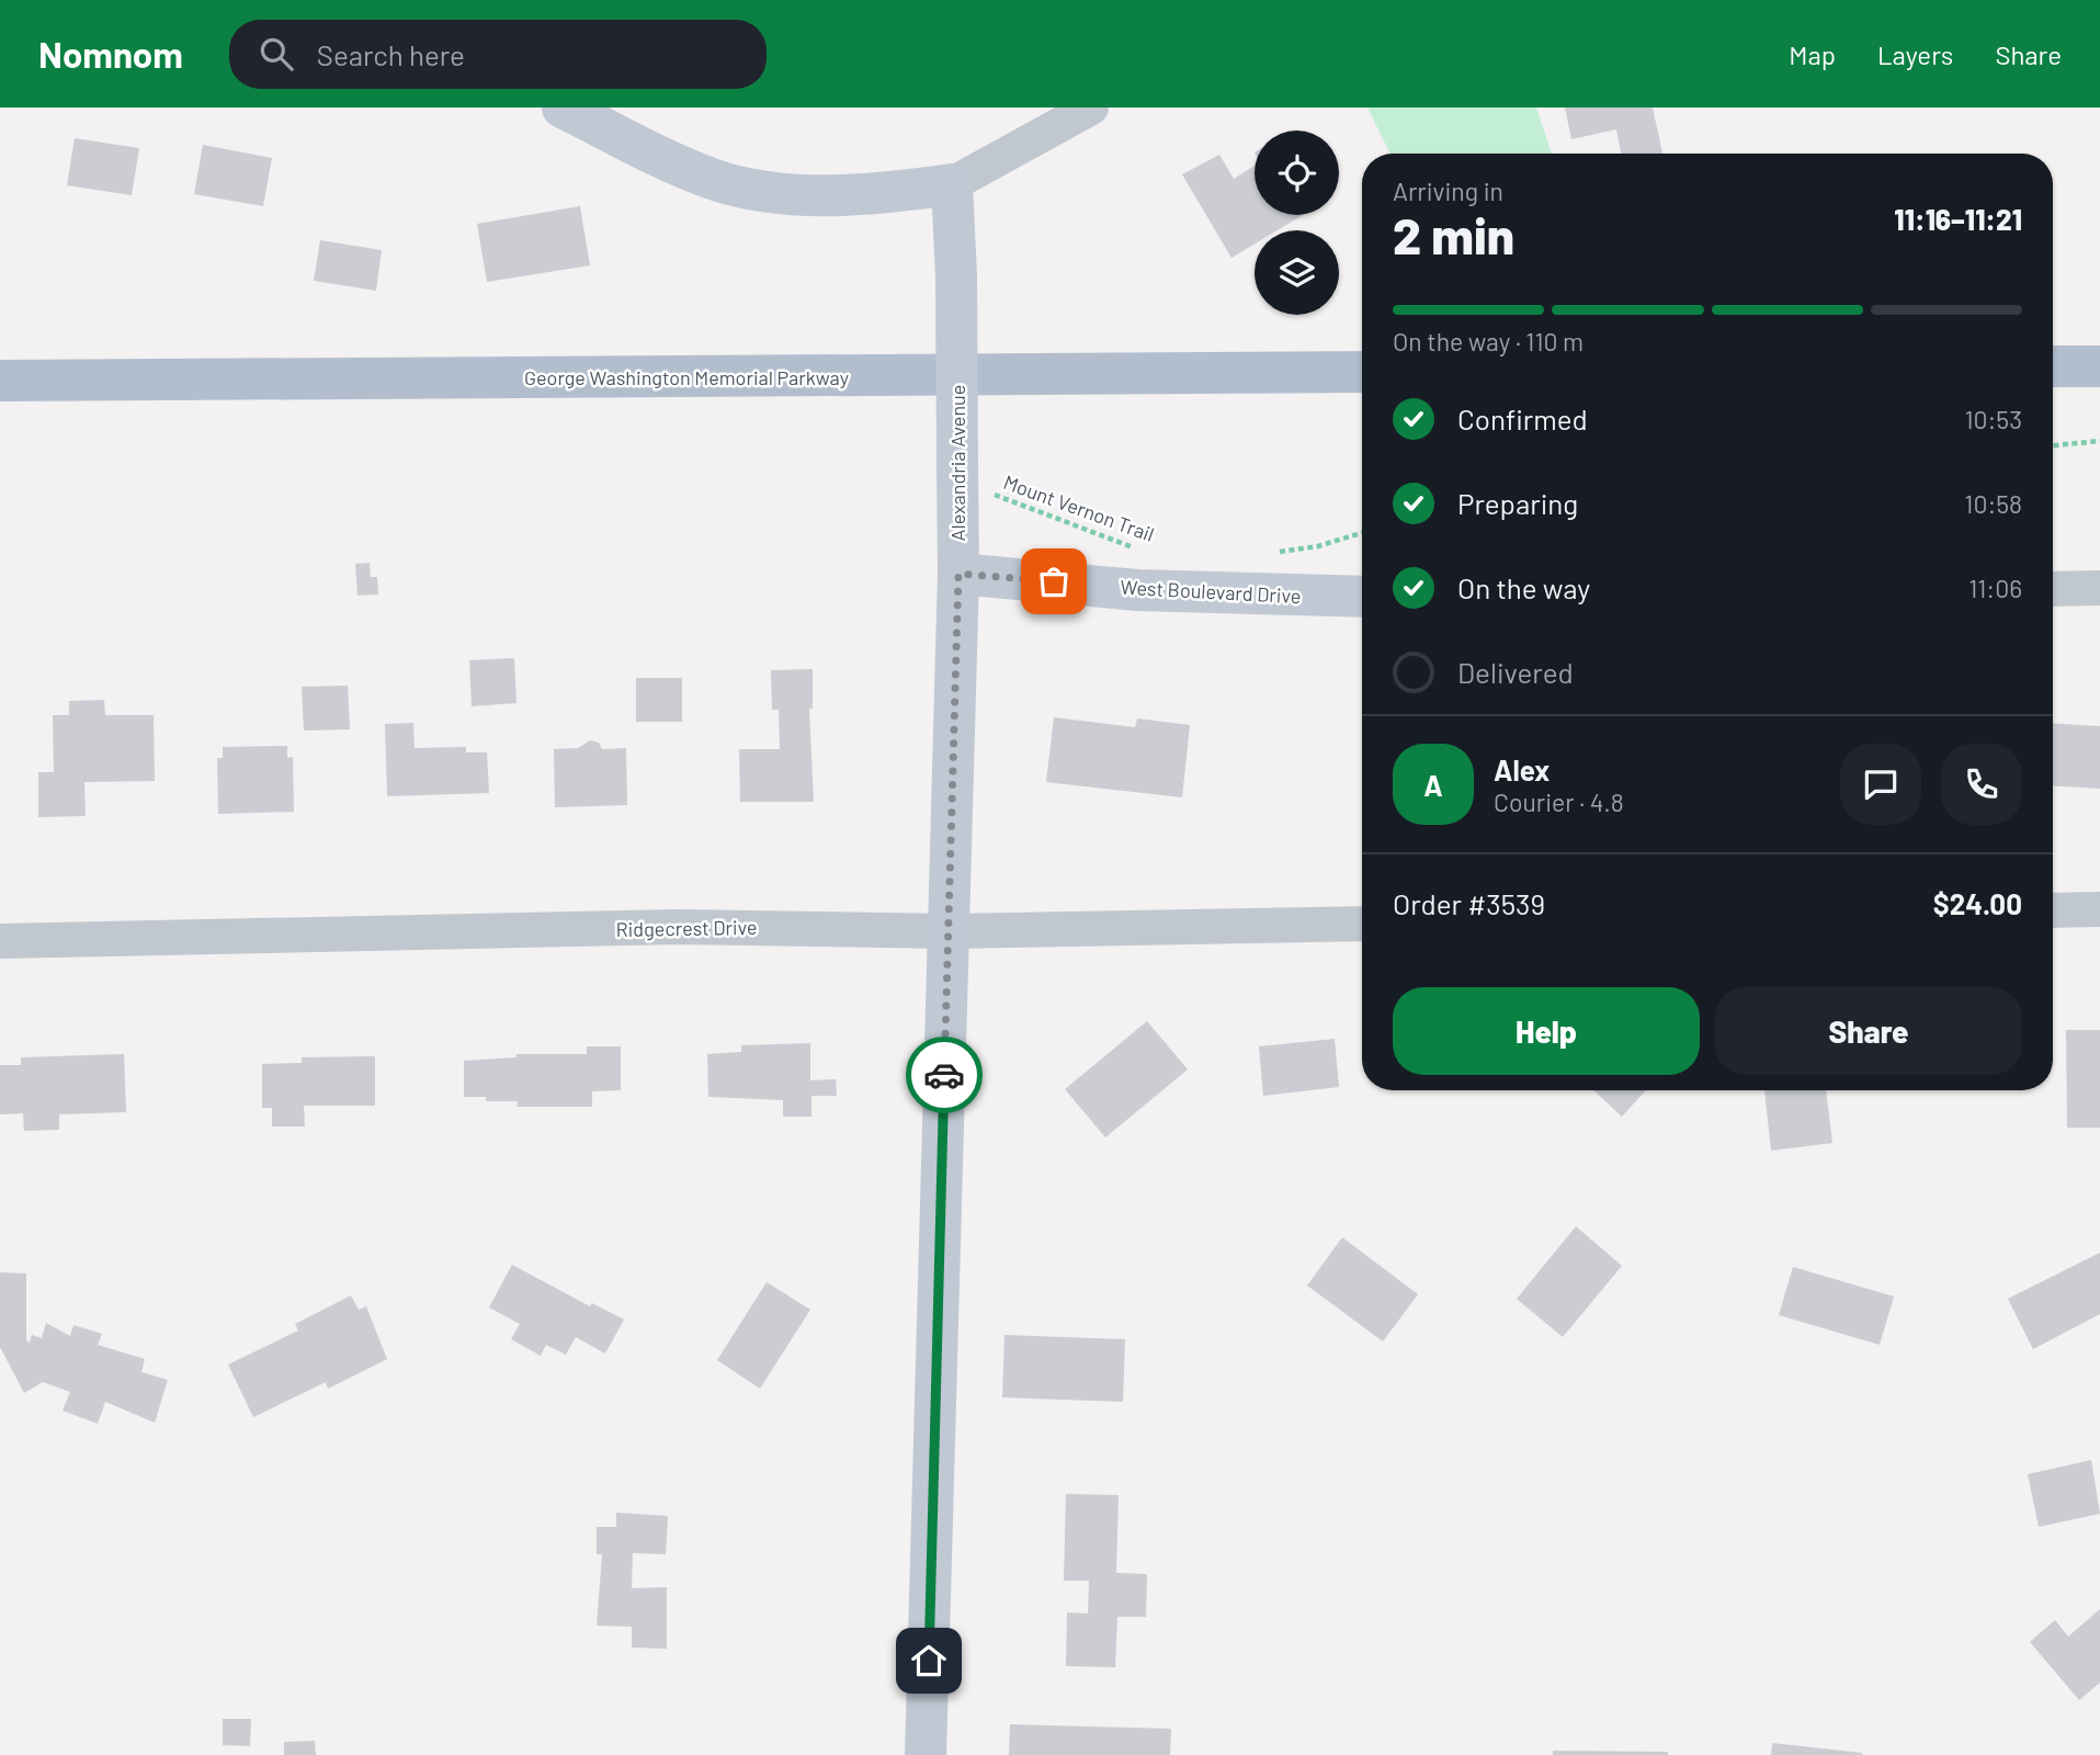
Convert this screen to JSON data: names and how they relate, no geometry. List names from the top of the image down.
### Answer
{
  "streets": {
    "main road": ["George Washington Memorial Parkway"],
    "street": ["Alexandria Avenue", "West Boulevard Drive", "Ridgecrest Drive"],
    "path": ["Mount Vernon Trail"]
  },
  "crossings": [
    ["Alexandria Avenue", "Mount Vernon Trail"],
    ["Alexandria Avenue", "West Boulevard Drive"],
    ["Alexandria Avenue", "Ridgecrest Drive"]
  ],
  "page": {
    "header": "Nomnom",
    "search": "Search here",
    "nav": ["Map", "Layers", "Share"],
    "heading": ["2 min", "Arriving in", "11:16–11:21"],
    "panel": [
      "Alex",
      "Courier · 4.8",
      "Order #3539",
      "$24.00"
    ],
    "bar": "On the way · 110 m",
    "list": [
      ["Confirmed", "10:53"],
      ["Preparing", "10:58"],
      ["On the way", "11:06"],
      "Delivered"
    ],
    "round": "A",
    "buttons": ["Help", "Share"]
  }
}
